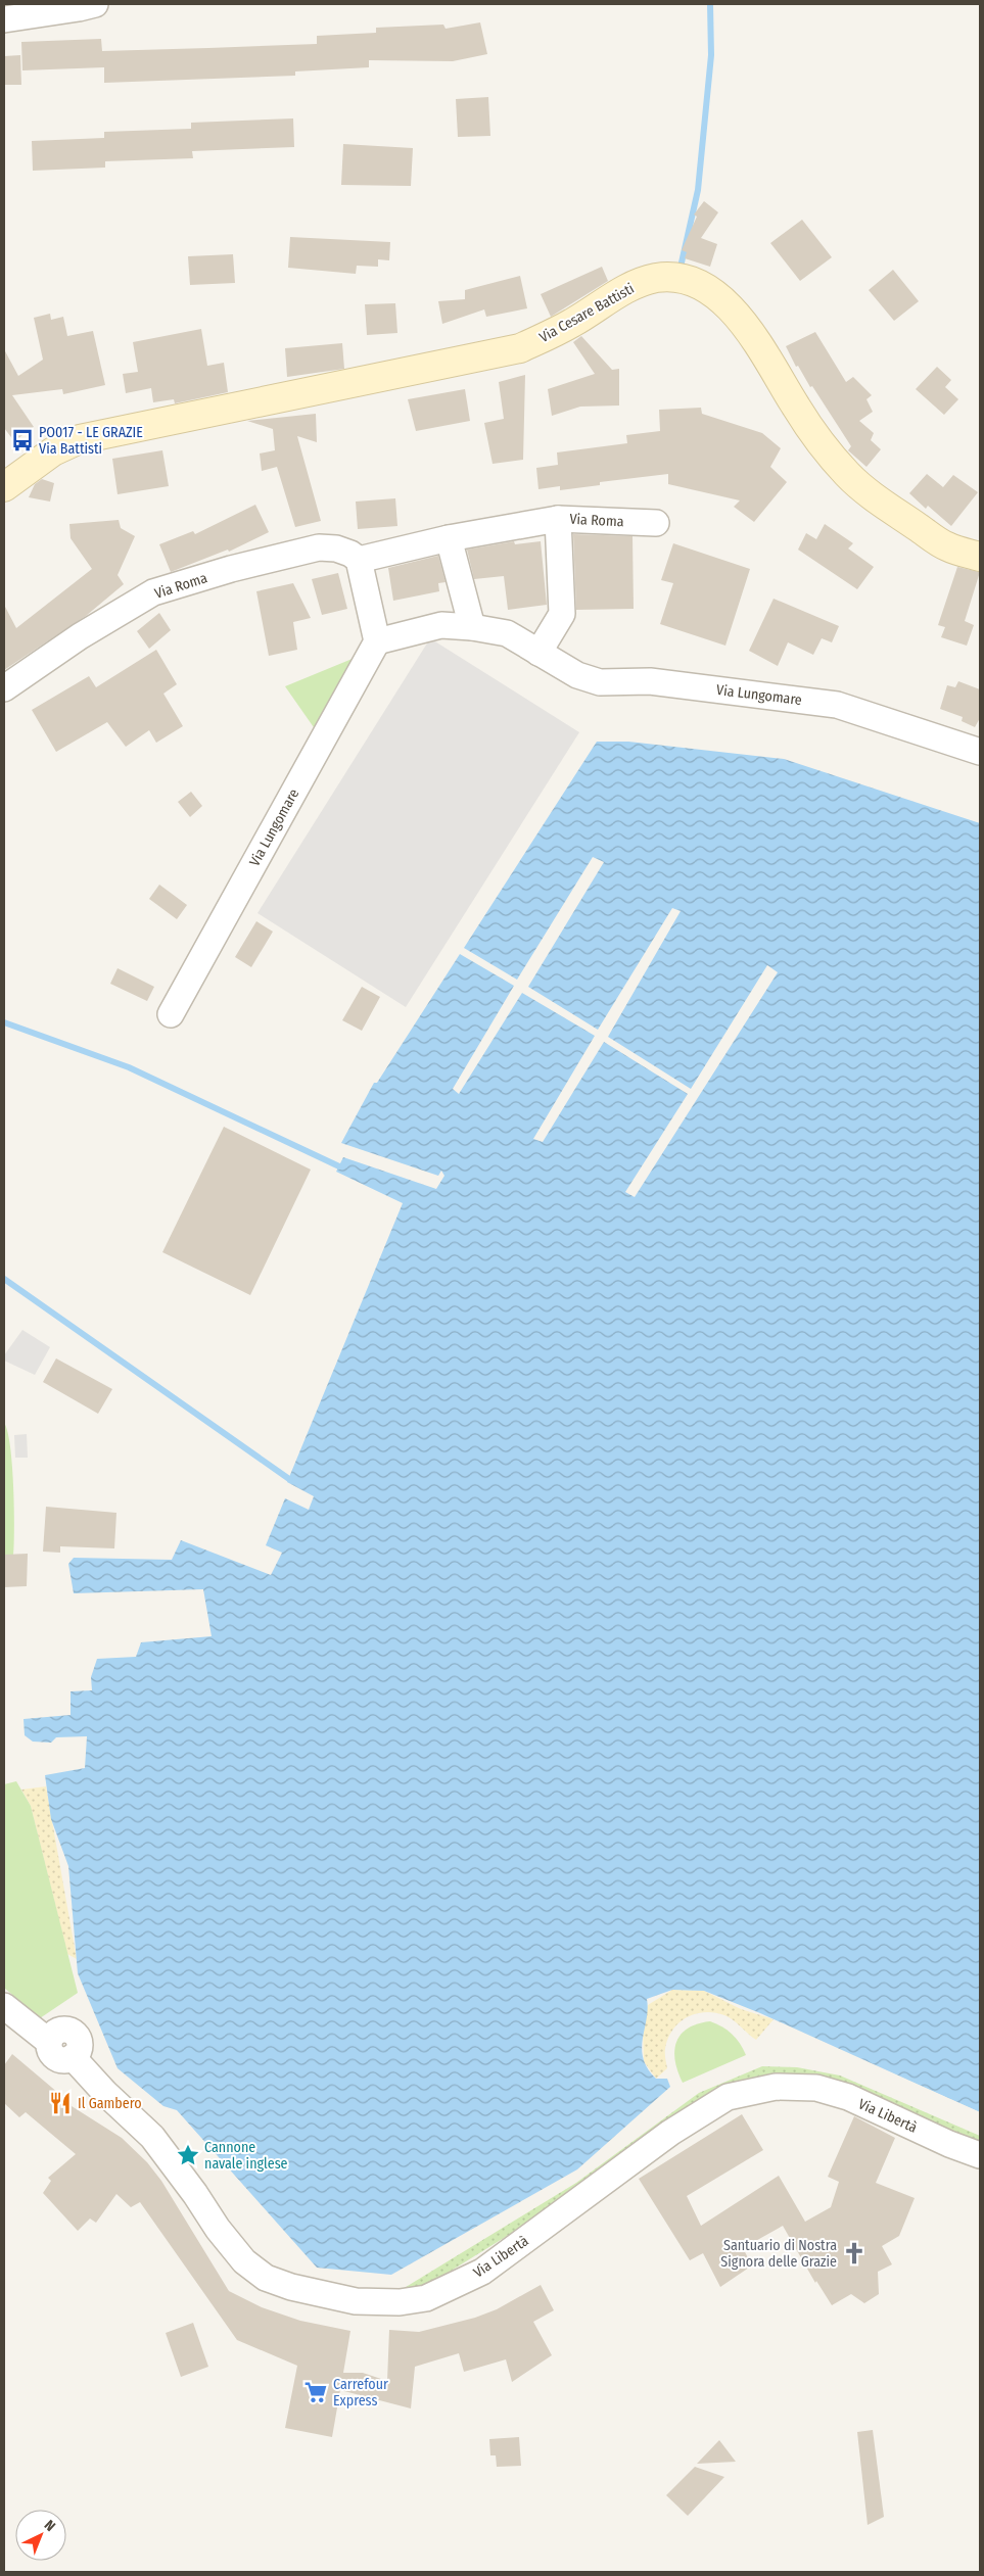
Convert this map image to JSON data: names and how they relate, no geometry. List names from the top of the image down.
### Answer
{
  "streets": {
    "main road": ["Via Cesare Battisti"],
    "street": ["Via Roma", "Via Lungomare", "Via Libertà"]
  },
  "places": {
    "bus stop": ["PO017 - LE GRAZIE Via Battisti"],
    "restaurant": ["Il Gambero"],
    "place": ["Cannone navale inglese"],
    "church": ["Santuario di Nostra Signora delle Grazie"],
    "supermarket": ["Carrefour Express"]
  },
  "north": "top right"
}
